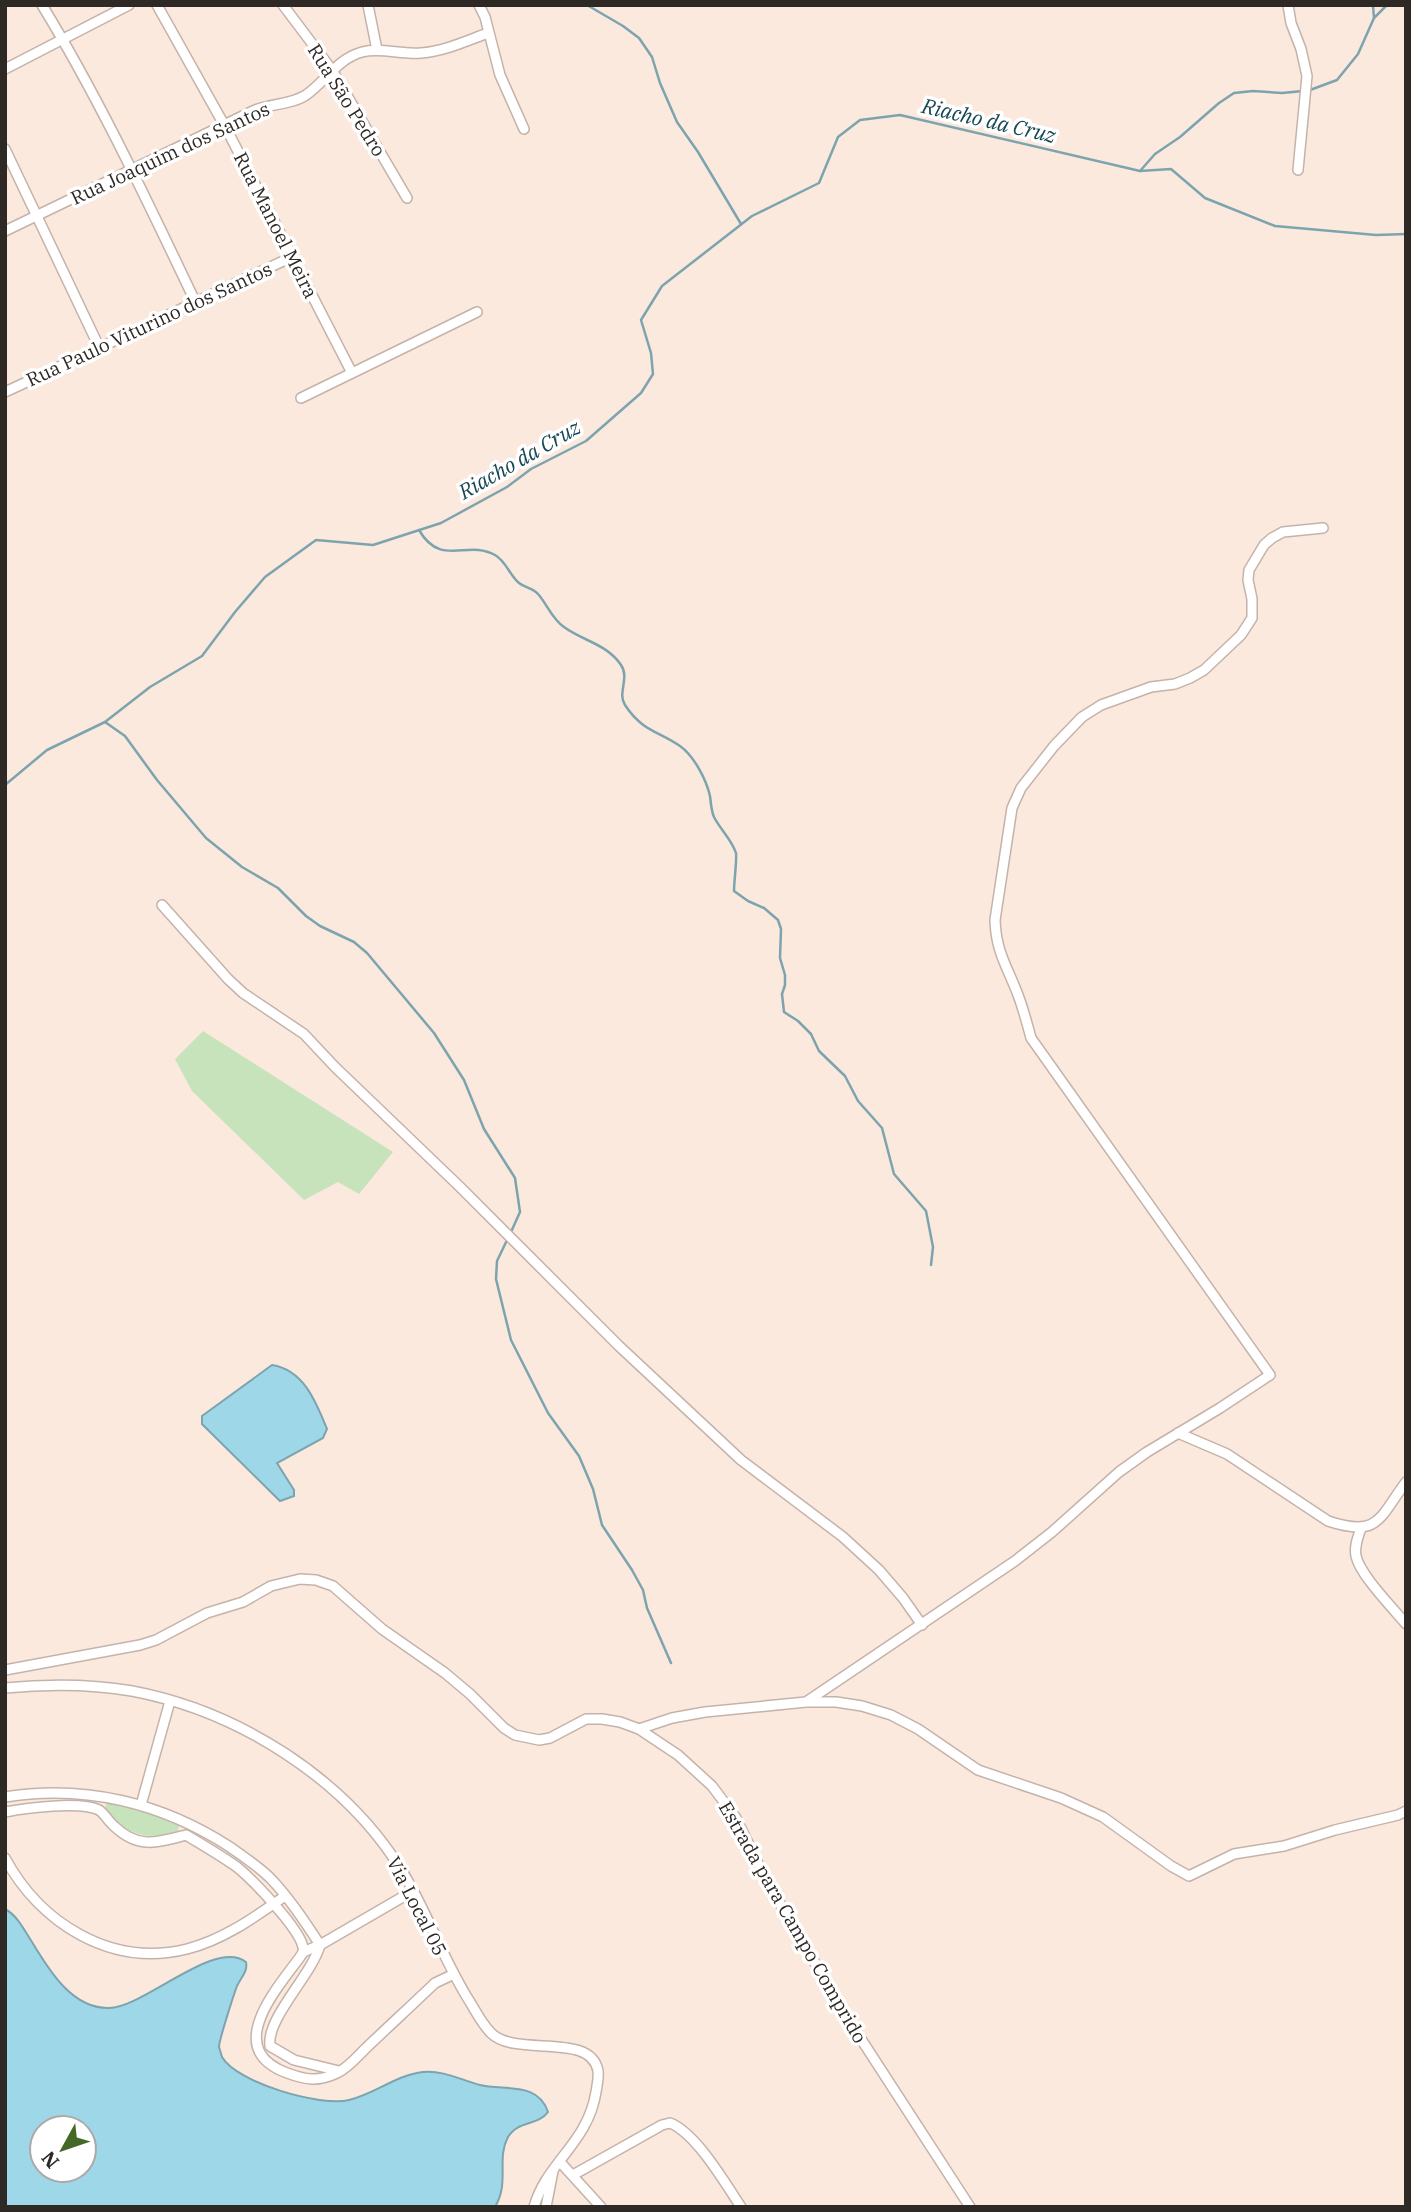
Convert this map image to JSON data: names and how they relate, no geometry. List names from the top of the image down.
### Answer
{
  "streets": {
    "street": [
      "Rua São Pedro",
      "Rua Joaquim dos Santos",
      "Rua Manoel Meira",
      "Rua Paulo Viturino dos Santos",
      "Via Local 05",
      "Estrada para Campo Comprido"
    ]
  },
  "crossings": [
    ["Rua São Pedro", "Rua Joaquim dos Santos"],
    ["Rua Joaquim dos Santos", "Rua Manoel Meira"],
    ["Rua Manoel Meira", "Rua Paulo Viturino dos Santos"]
  ],
  "water": ["Riacho da Cruz"],
  "north": "bottom left"
}
